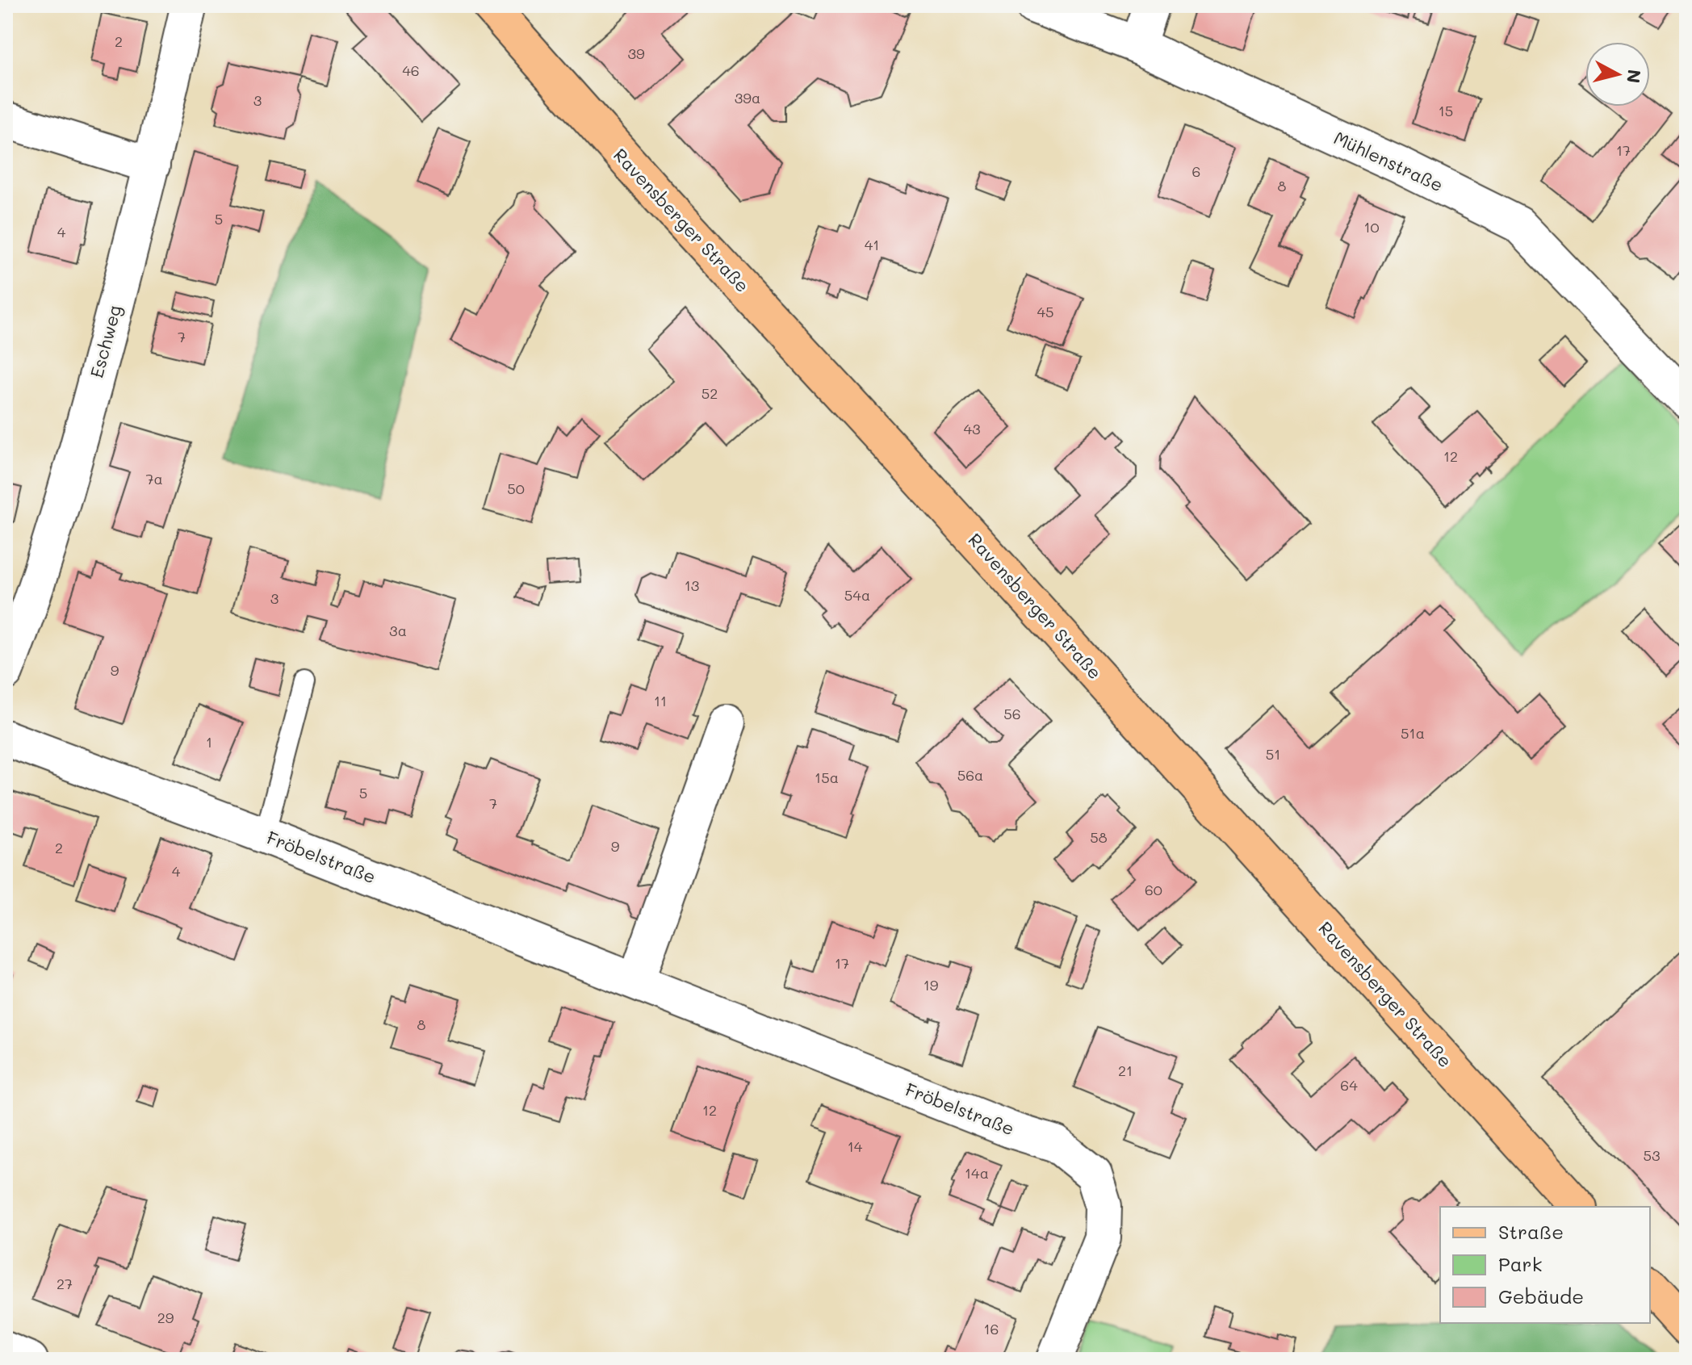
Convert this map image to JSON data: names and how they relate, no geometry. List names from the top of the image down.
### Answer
{
  "streets": {
    "main road": ["Ravensberger Straße"],
    "street": ["Mühlenstraße", "Eschweg", "Fröbelstraße"]
  },
  "house_numbers": [
    "2",
    "39",
    "46",
    "39a",
    "3",
    "15",
    "17",
    "6",
    "8",
    "5",
    "10",
    "4",
    "41",
    "45",
    "7",
    "52",
    "43",
    "12",
    "7a",
    "50",
    "13",
    "54a",
    "3",
    "3a",
    "9",
    "11",
    "56",
    "51a",
    "1",
    "51",
    "56a",
    "15a",
    "5",
    "7",
    "58",
    "9",
    "2",
    "4",
    "60",
    "17",
    "19",
    "8",
    "21",
    "64",
    "12",
    "14",
    "53",
    "14a",
    "27",
    "29",
    "16"
  ],
  "legend": ["Straße", "Park", "Gebäude"],
  "north": "right"
}
